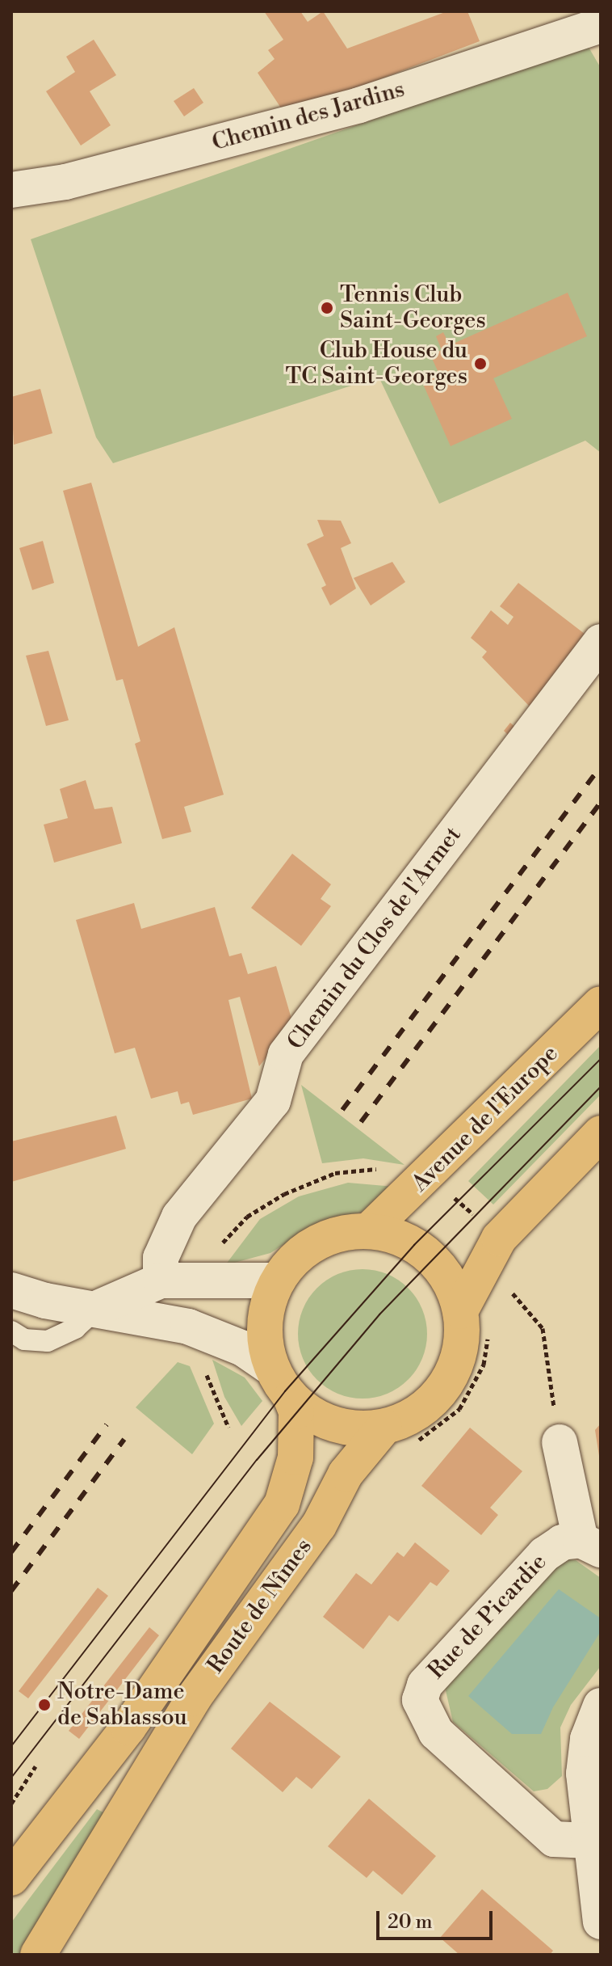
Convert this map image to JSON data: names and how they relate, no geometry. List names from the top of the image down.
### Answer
{
  "streets": {
    "main road": ["Avenue de l'Europe", "Route de Nîmes"],
    "street": ["Chemin des Jardins", "Chemin du Clos de l'Armet", "Rue de Picardie"]
  },
  "crossings": [
    ["Avenue de l'Europe", "Route de Nîmes"]
  ],
  "places": ["Tennis Club Saint-Georges", "Club House du TC Saint-Georges", "Notre-Dame de Sablassou"],
  "scale_bar": "20 m"
}
